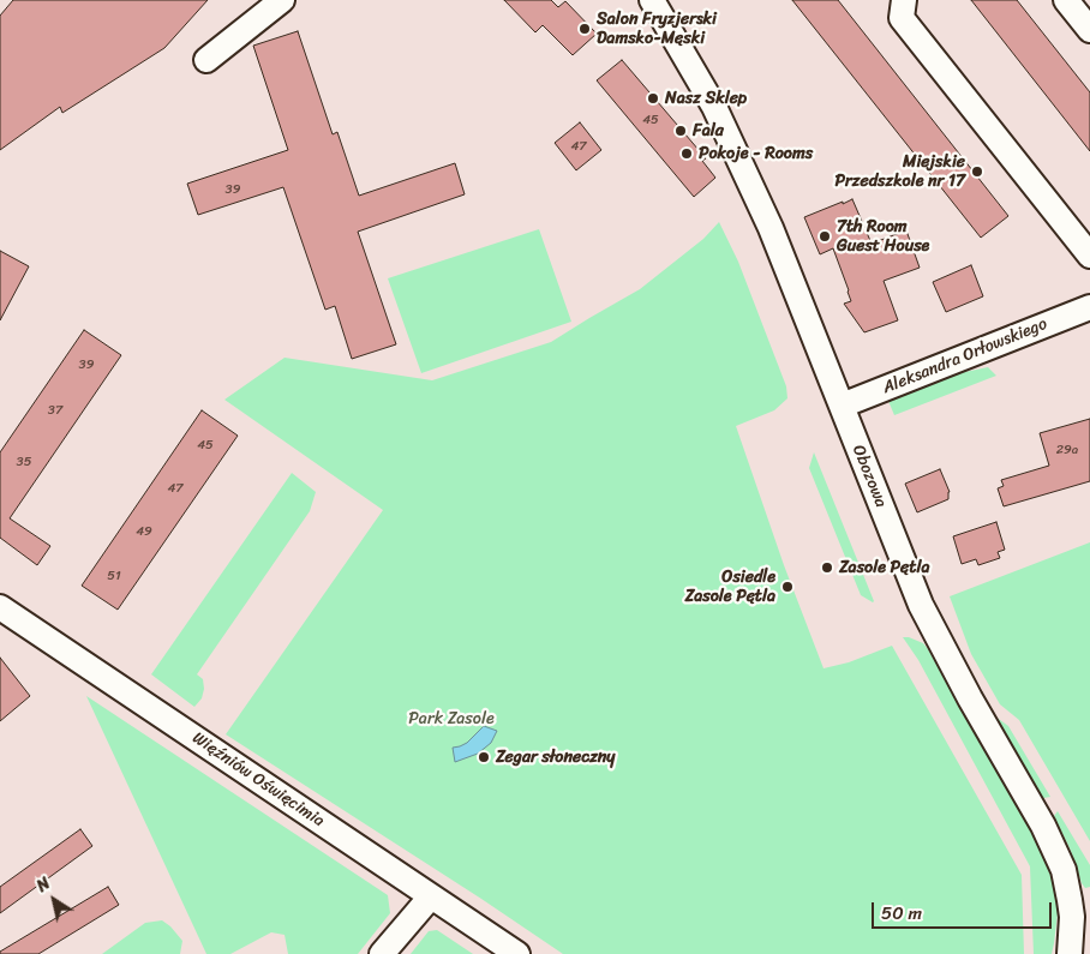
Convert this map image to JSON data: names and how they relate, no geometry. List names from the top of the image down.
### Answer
{
  "streets": {
    "street": ["Aleksandra Orłowskiego", "Obozowa", "Więźniów Oświęcimia"]
  },
  "crossings": [
    ["Aleksandra Orłowskiego", "Obozowa"]
  ],
  "parks": ["Park Zasole"],
  "places": [
    "Salon Fryzjerski Damsko-Męski",
    "Nasz Sklep",
    "Fala",
    "Pokoje - Rooms",
    "Miejskie Przedszkole nr 17",
    "7th Room Guest House",
    "Zasole Pętla",
    "Osiedle Zasole Pętla",
    "Zegar słoneczny"
  ],
  "house_numbers": [
    "45",
    "47",
    "39",
    "39",
    "37",
    "45",
    "29a",
    "35",
    "47",
    "49",
    "51"
  ],
  "scale_bar": "50 m",
  "north": "top left"
}
